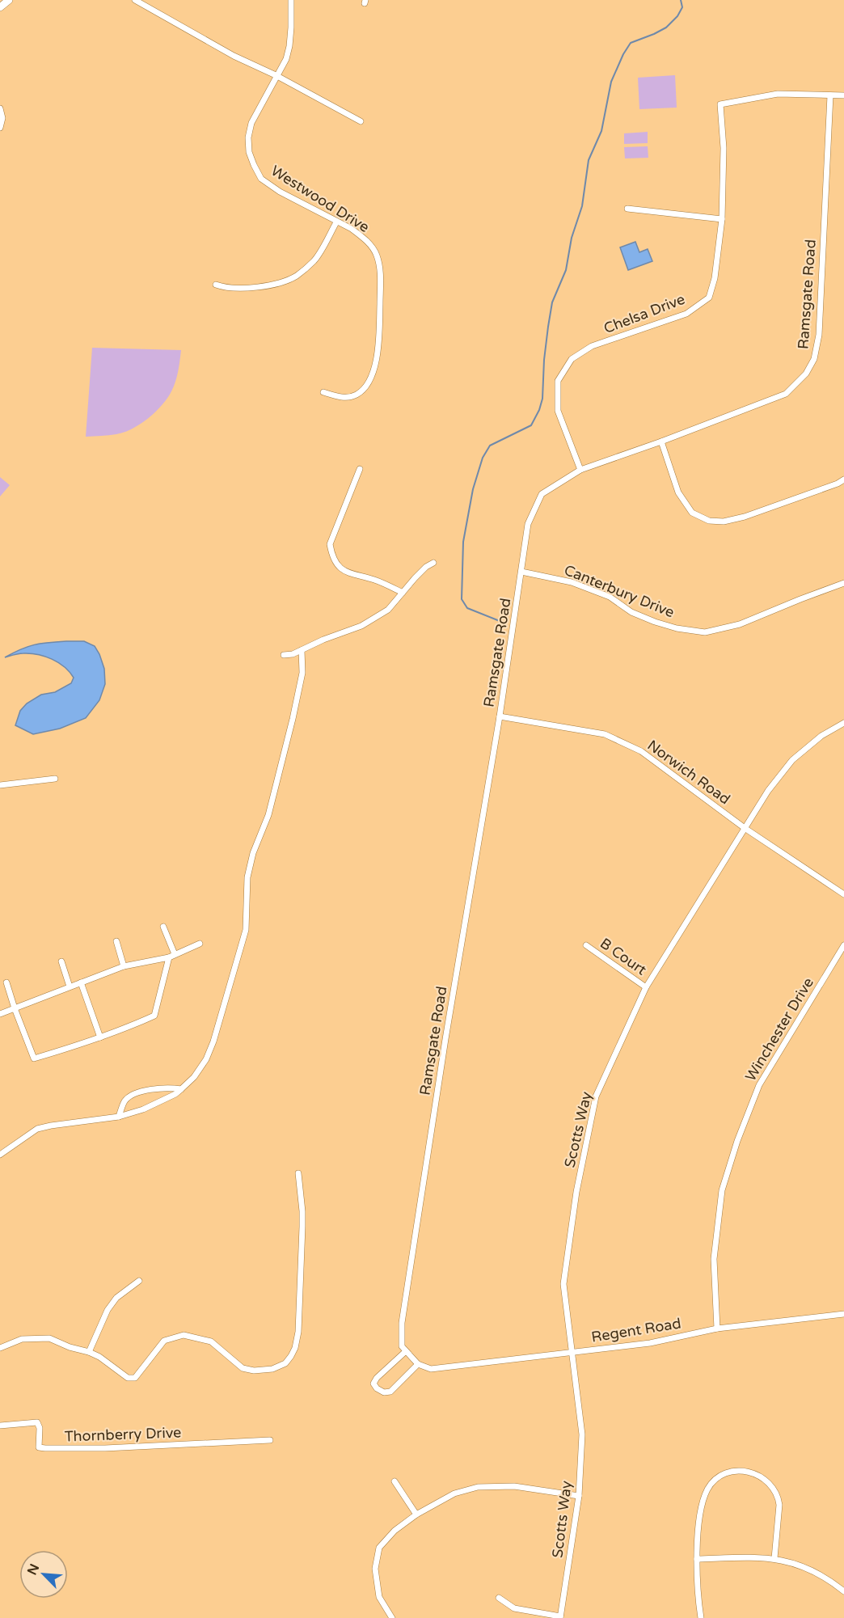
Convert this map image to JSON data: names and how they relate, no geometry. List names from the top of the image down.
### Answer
{
  "streets": {
    "street": [
      "Westwood Drive",
      "Ramsgate Road",
      "Chelsa Drive",
      "Canterbury Drive",
      "Norwich Road",
      "B Court",
      "Winchester Drive",
      "Scotts Way",
      "Regent Road",
      "Thornberry Drive"
    ]
  },
  "crossings": [
    ["Ramsgate Road", "Chelsa Drive"],
    ["Ramsgate Road", "Canterbury Drive"],
    ["Ramsgate Road", "Norwich Road"],
    ["Norwich Road", "Scotts Way"],
    ["B Court", "Scotts Way"],
    ["Winchester Drive", "Regent Road"],
    ["Scotts Way", "Regent Road"]
  ],
  "north": "top left"
}
